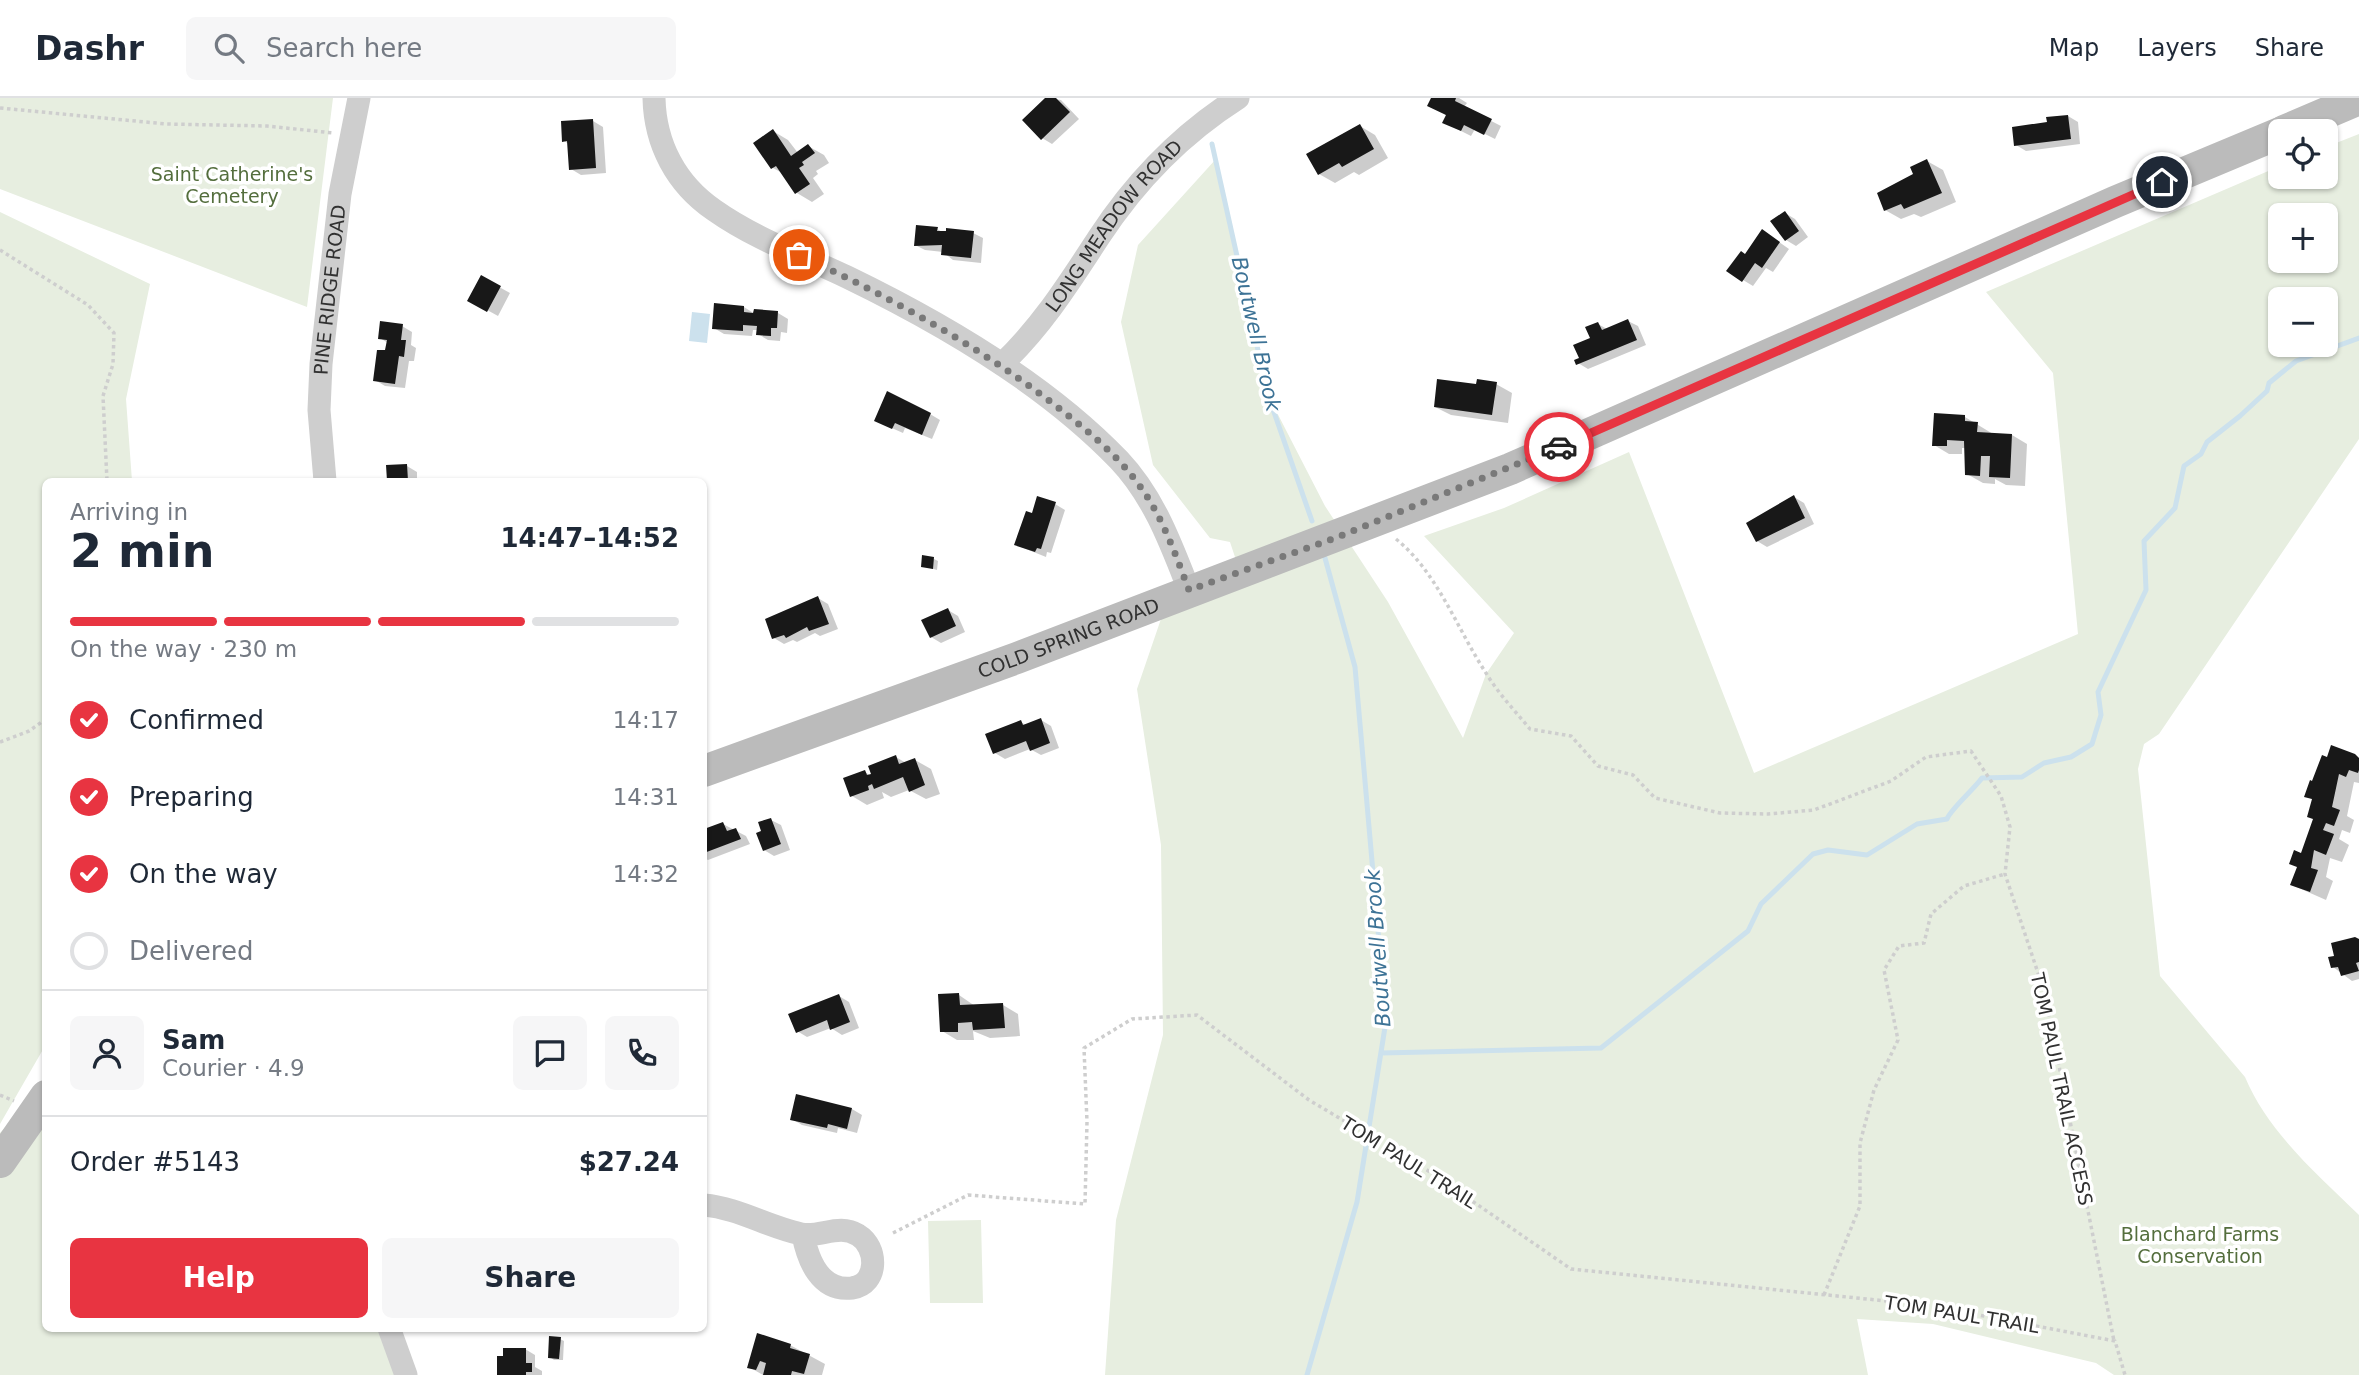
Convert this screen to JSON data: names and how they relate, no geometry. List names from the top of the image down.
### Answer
{
  "streets": {
    "street": ["LONG MEADOW ROAD", "PINE RIDGE ROAD", "COLD SPRING ROAD"],
    "path": ["TOM PAUL TRAIL ACCESS", "TOM PAUL TRAIL"]
  },
  "crossings": [
    ["COLD SPRING ROAD", "TOM PAUL TRAIL ACCESS"],
    ["TOM PAUL TRAIL ACCESS", "TOM PAUL TRAIL"]
  ],
  "water": ["Boutwell Brook"],
  "parks": ["Saint Catherine's Cemetery", "Blanchard Farms Conservation"],
  "page": {
    "header": "Dashr",
    "search": "Search here",
    "nav": ["Map", "Layers", "Share"],
    "map_buttons": ["+", "−"],
    "heading": ["2 min", "Arriving in", "14:47–14:52"],
    "panel": [
      "Sam",
      "Courier · 4.9",
      "Order #5143",
      "$27.24"
    ],
    "bar": "On the way · 230 m",
    "list": [
      ["Confirmed", "14:17"],
      ["Preparing", "14:31"],
      ["On the way", "14:32"],
      "Delivered"
    ],
    "buttons": ["Help", "Share"]
  }
}
